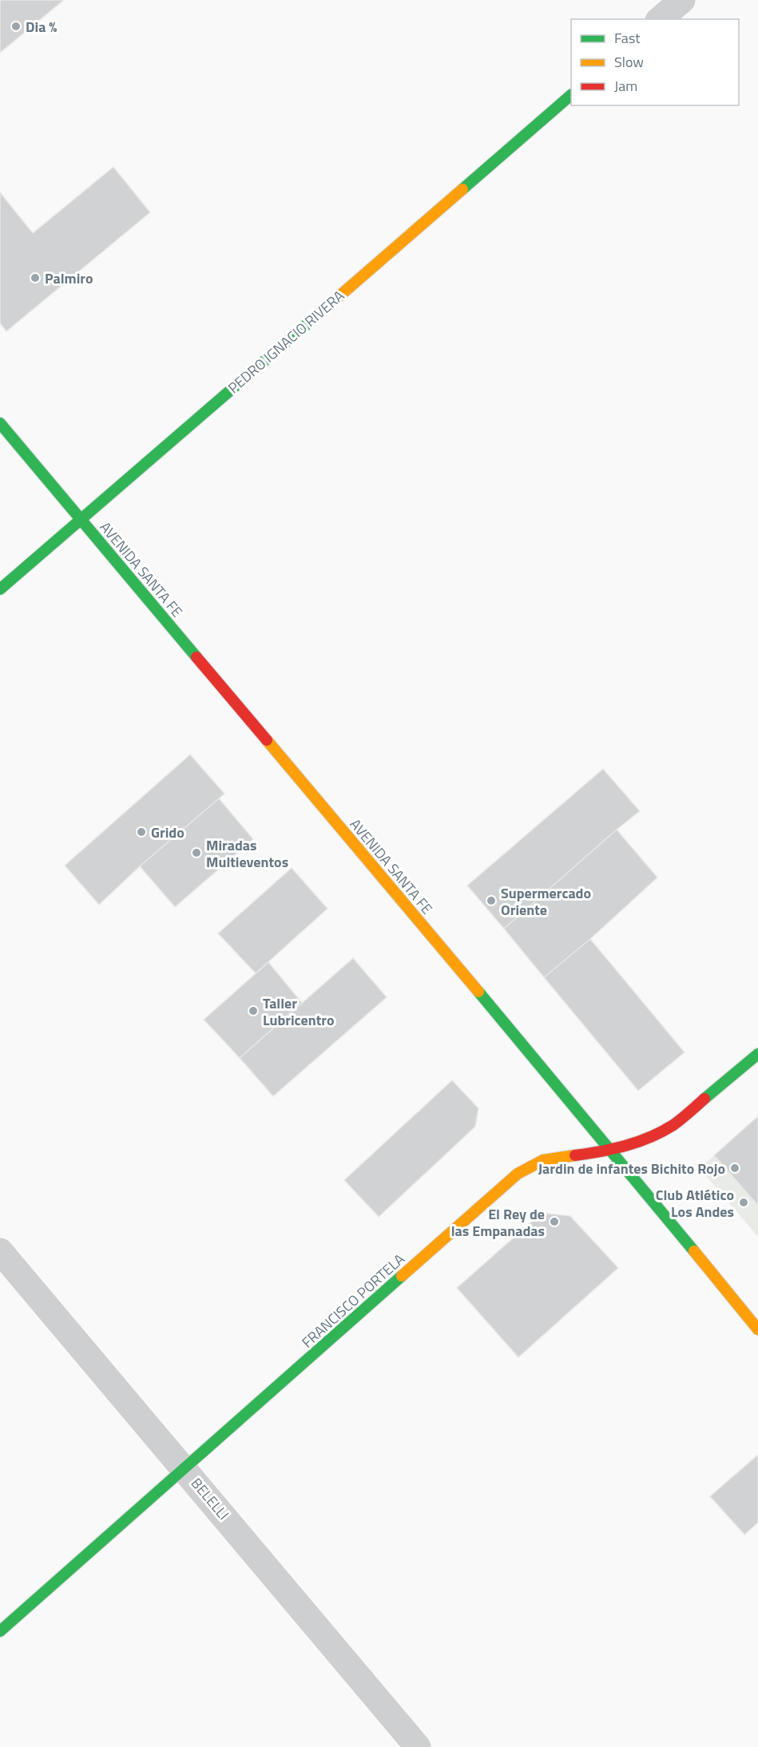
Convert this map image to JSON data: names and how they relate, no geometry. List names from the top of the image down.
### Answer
{
  "streets": {
    "street": [
      "PEDRO IGNACIO RIVERA",
      "AVENIDA SANTA FE",
      "FRANCISCO PORTELA",
      "BELELLI"
    ]
  },
  "crossings": [
    ["PEDRO IGNACIO RIVERA", "AVENIDA SANTA FE"],
    ["AVENIDA SANTA FE", "FRANCISCO PORTELA"],
    ["FRANCISCO PORTELA", "BELELLI"]
  ],
  "places": [
    "Dia %",
    "Palmiro",
    "Grido",
    "Miradas Multieventos",
    "Supermercado Oriente",
    "Taller Lubricentro",
    "Jardin de infantes Bichito Rojo",
    "Club Atlético Los Andes",
    "El Rey de las Empanadas"
  ],
  "legend": ["Fast", "Slow", "Jam"]
}
